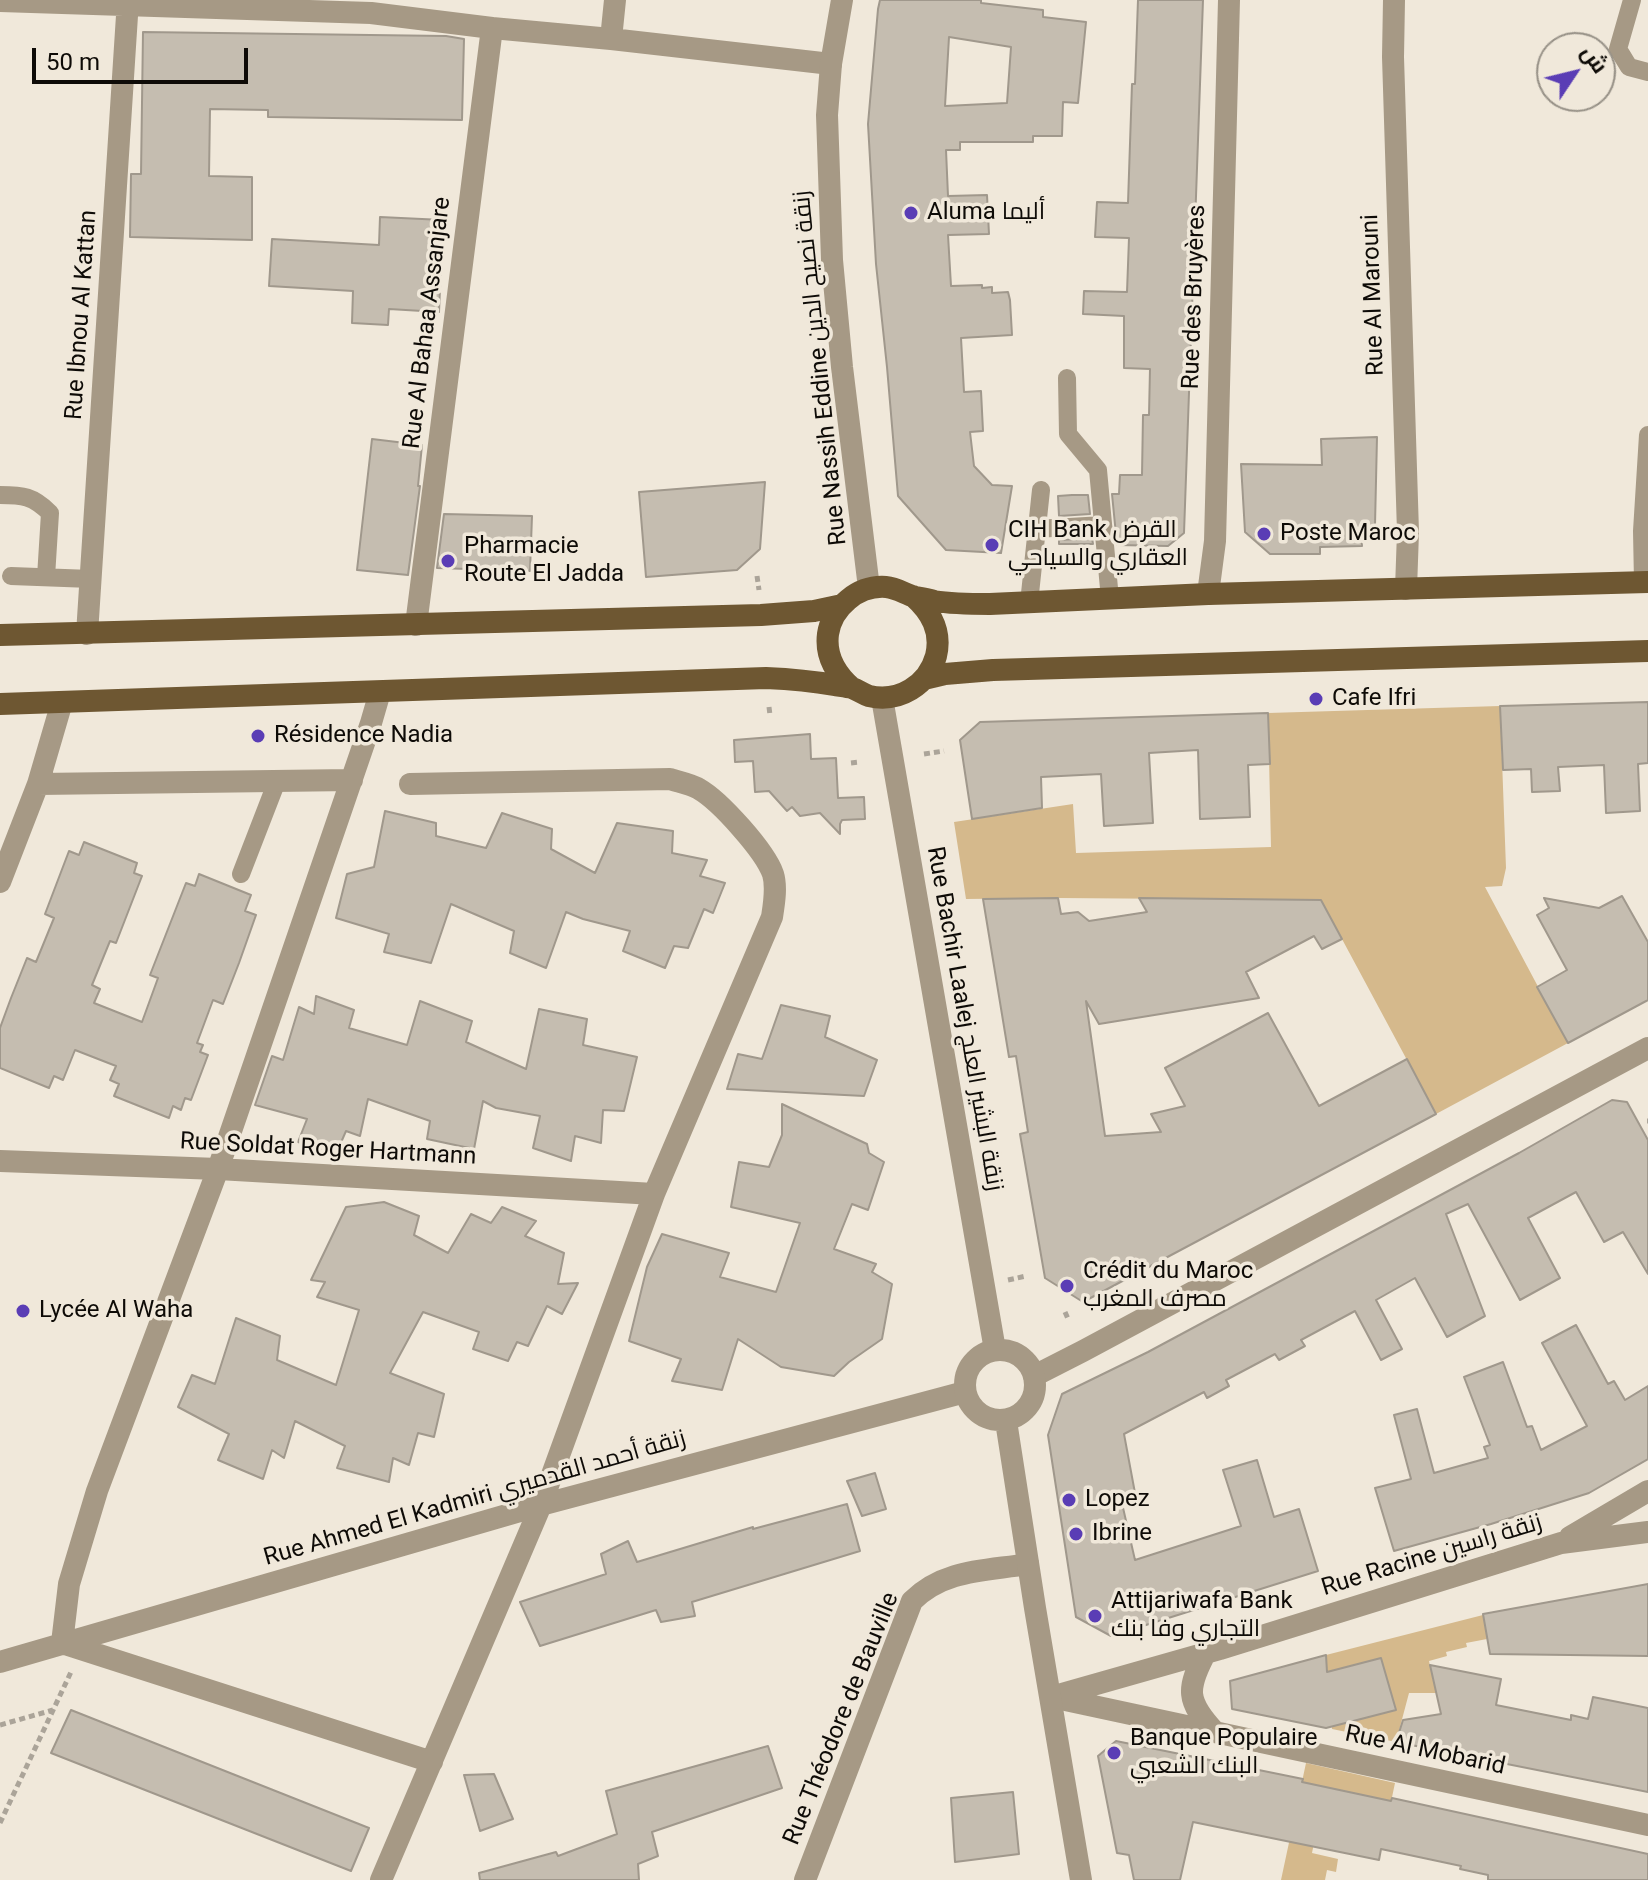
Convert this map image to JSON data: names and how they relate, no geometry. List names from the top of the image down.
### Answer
{
  "streets": {
    "street": [
      "Rue Al Marouni",
      "Rue des Bruyères",
      "Rue Ibnou Al Kattan",
      "Rue Al Bahaa Assanjare",
      "Rue Nassih Eddine زنقة نصيح الدين",
      "Rue Bachir Laalej زنقة البشير العلج",
      "Rue Soldat Roger Hartmann",
      "Rue Ahmed El Kadmiri زنقة أحمد القدميري",
      "Rue Racine زنقة راسين",
      "Rue Théodore de Bauville",
      "Rue Al Mobarid"
    ]
  },
  "crossings": [
    ["Rue Nassih Eddine زنقة نصيح الدين", "Rue Bachir Laalej زنقة البشير العلج"],
    ["Rue Bachir Laalej زنقة البشير العلج", "Rue Ahmed El Kadmiri زنقة أحمد القدميري"],
    ["Rue Racine زنقة راسين", "Rue Al Mobarid"]
  ],
  "places": [
    "Aluma أليما",
    "Poste Maroc",
    "CIH Bank القرض العقاري والسياحي",
    "Pharmacie Route El Jadda",
    "Cafe Ifri",
    "Résidence Nadia",
    "Crédit du Maroc مصرف المغرب",
    "Lycée Al Waha",
    "Lopez",
    "Ibrine",
    "Attijariwafa Bank التجاري وفا بنك",
    "Banque Populaire البنك الشعبي"
  ],
  "scale_bar": "50 m",
  "north": "top right"
}
